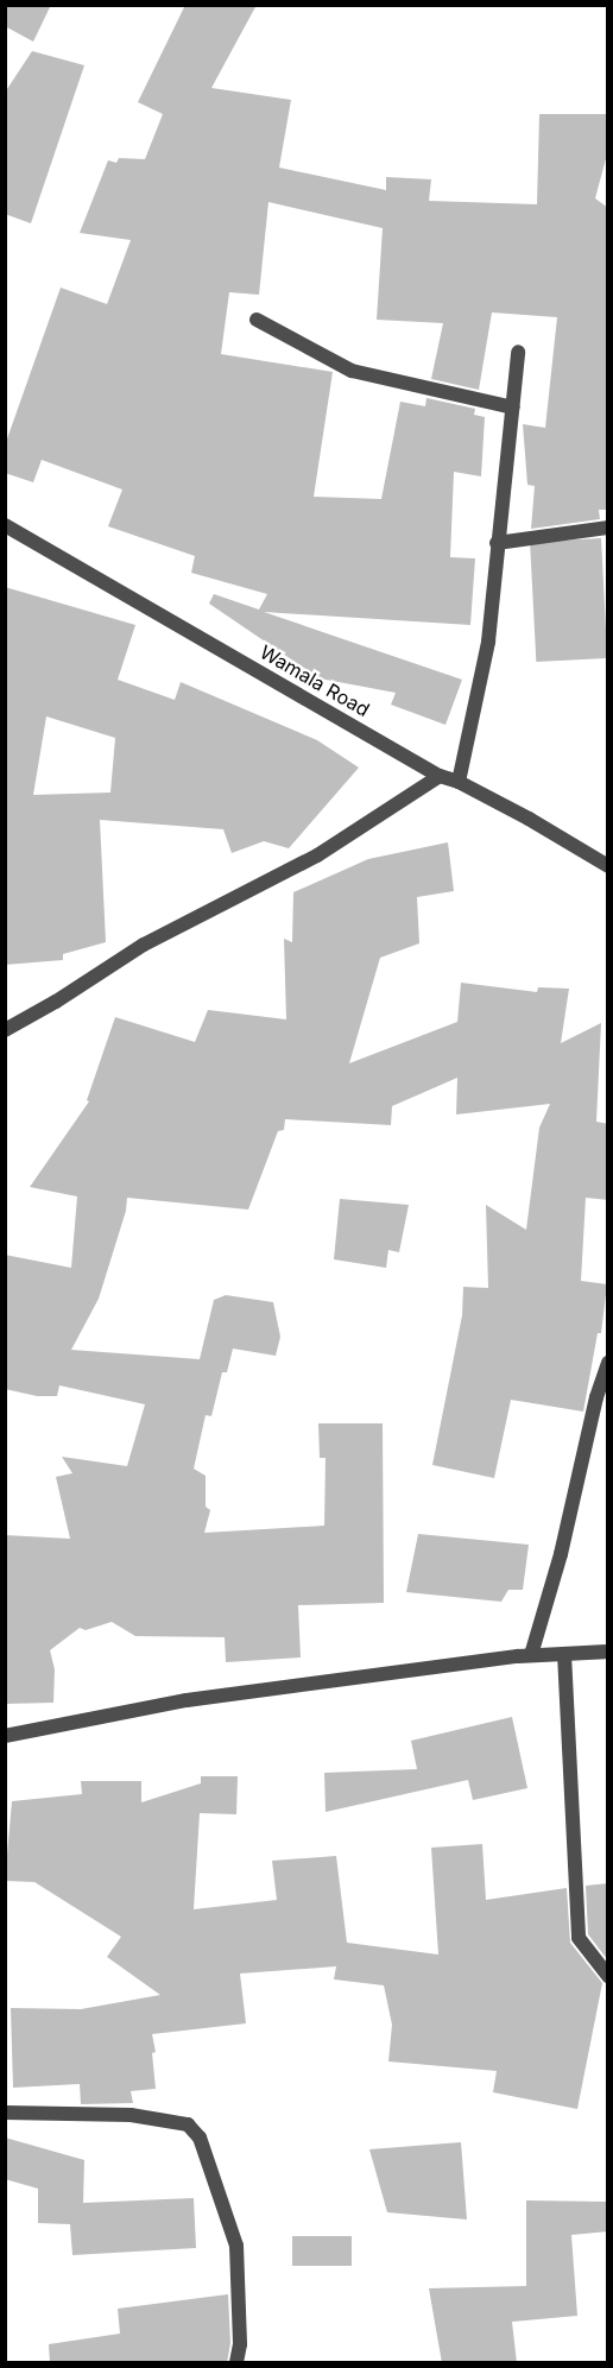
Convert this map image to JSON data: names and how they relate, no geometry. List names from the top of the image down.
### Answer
{
  "streets": {
    "street": ["Wamala Road"]
  }
}
